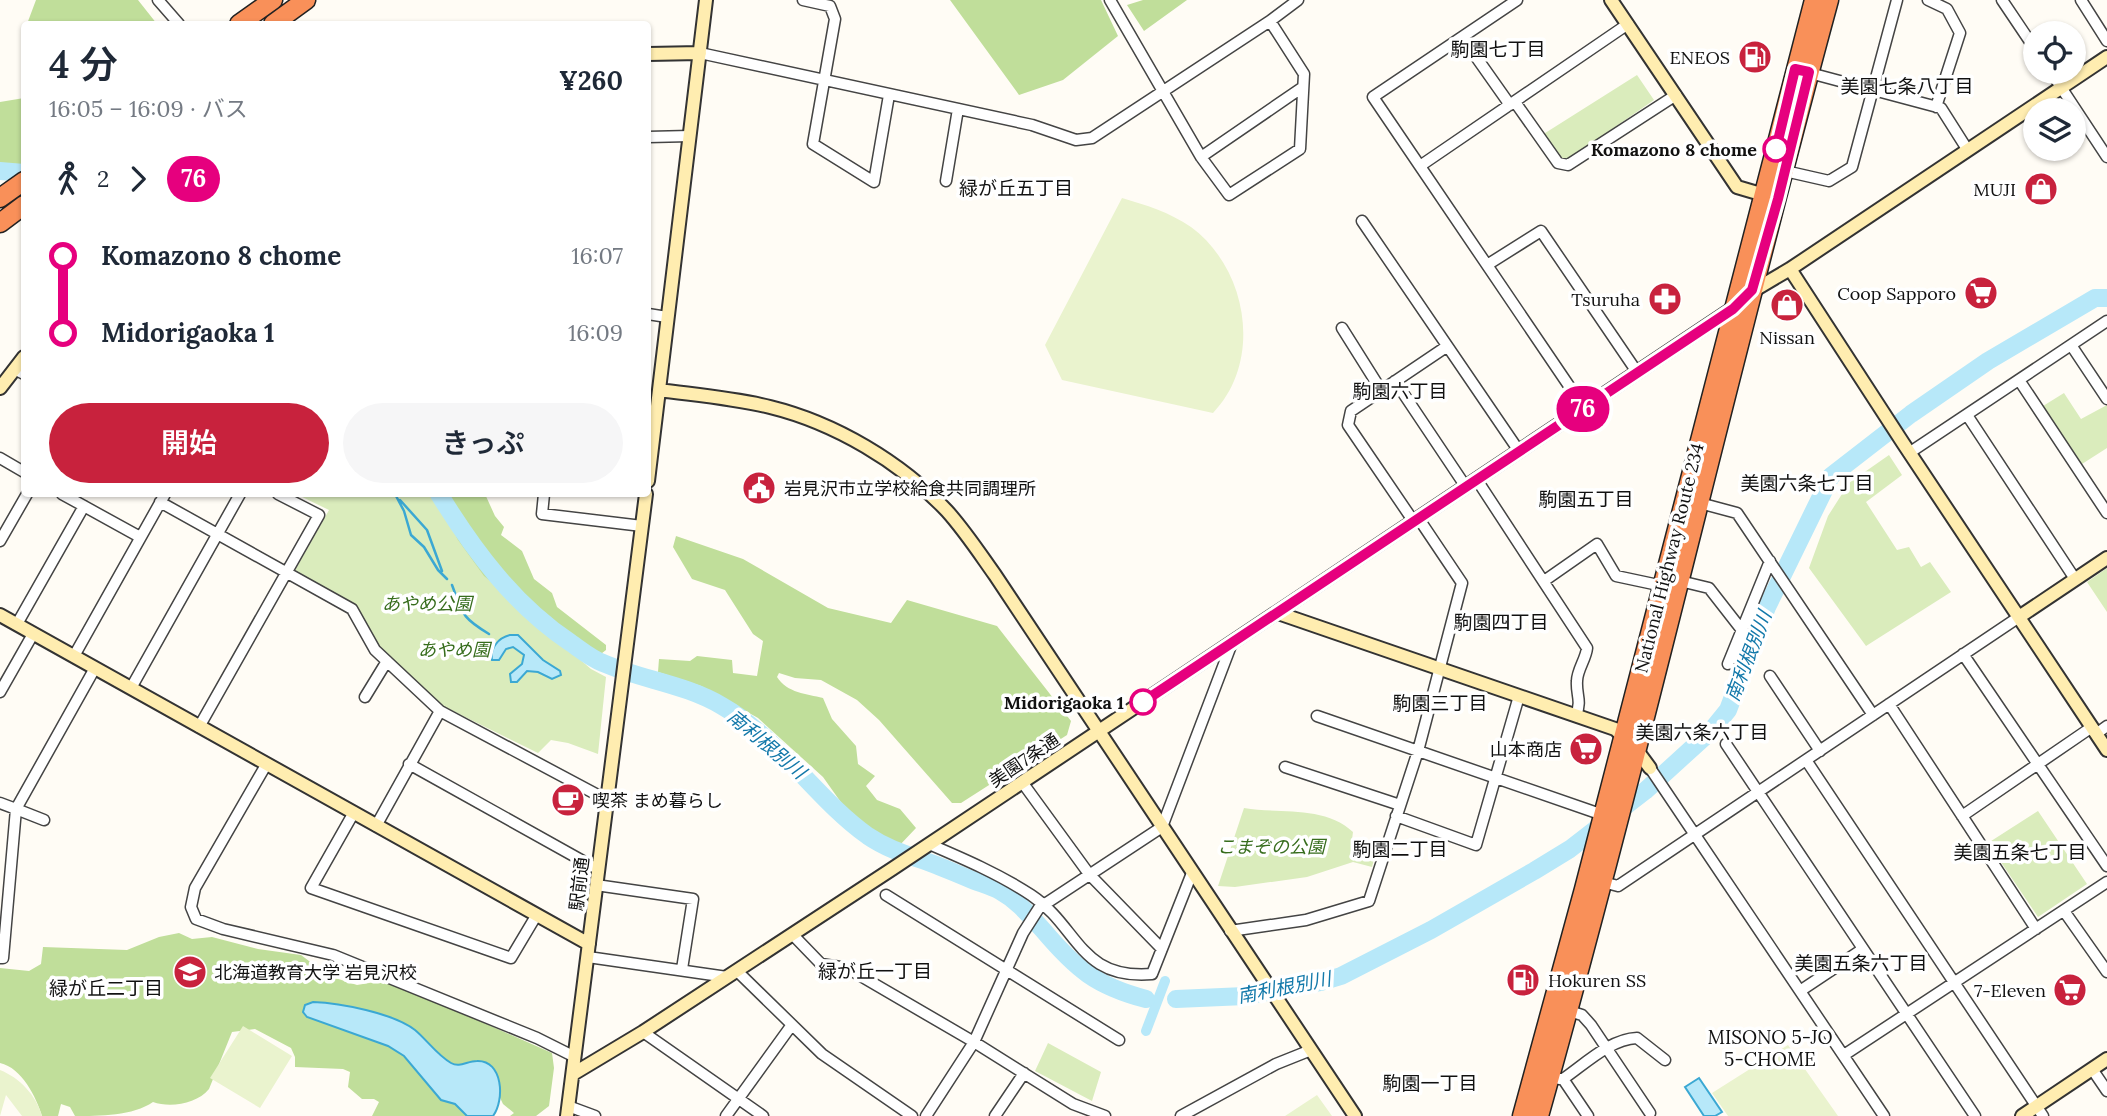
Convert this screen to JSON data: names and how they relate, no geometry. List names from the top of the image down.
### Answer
{
  "streets": {
    "highway": ["National Highway Route 234"],
    "street": ["美園7条通", "駅前通"]
  },
  "crossings": [
    ["National Highway Route 234", "美園7条通"],
    ["美園7条通", "駅前通"]
  ],
  "districts": [
    "駒園七丁目",
    "美園七条八丁目",
    "緑が丘五丁目",
    "駒園六丁目",
    "美園六条七丁目",
    "駒園五丁目",
    "駒園四丁目",
    "駒園三丁目",
    "美園六条六丁目",
    "駒園二丁目",
    "美園五条七丁目",
    "美園五条六丁目",
    "緑が丘一丁目",
    "緑が丘二丁目",
    "MISONO 5-JO 5-CHOME",
    "駒園一丁目"
  ],
  "water": ["南利根別川"],
  "parks": ["あやめ公園", "あやめ園", "こまぞの公園"],
  "places": {
    "fuel station": ["ENEOS", "Hokuren SS"],
    "other": ["Komazono 8 chome", "Midorigaoka 1"],
    "shop": ["MUJI", "Nissan"],
    "supermarket": ["Coop Sapporo", "山本商店", "7-Eleven"],
    "pharmacy": ["Tsuruha"],
    "public building": ["岩見沢市立学校給食共同調理所"],
    "cafe": ["喫茶 まめ暮らし"],
    "school or university": ["北海道教育大学 岩見沢校"]
  },
  "lines": ["bus line 76"],
  "page": {
    "on_map": "76",
    "heading": ["4 分", "16:05 – 16:09 · バス", "¥260"],
    "legs": ["2", "76"],
    "list": [
      {
        "name": "Komazono 8 chome",
        "value": "16:07"
      },
      {
        "name": "Midorigaoka 1",
        "value": "16:09"
      }
    ],
    "buttons": ["開始", "きっぷ"]
  }
}
